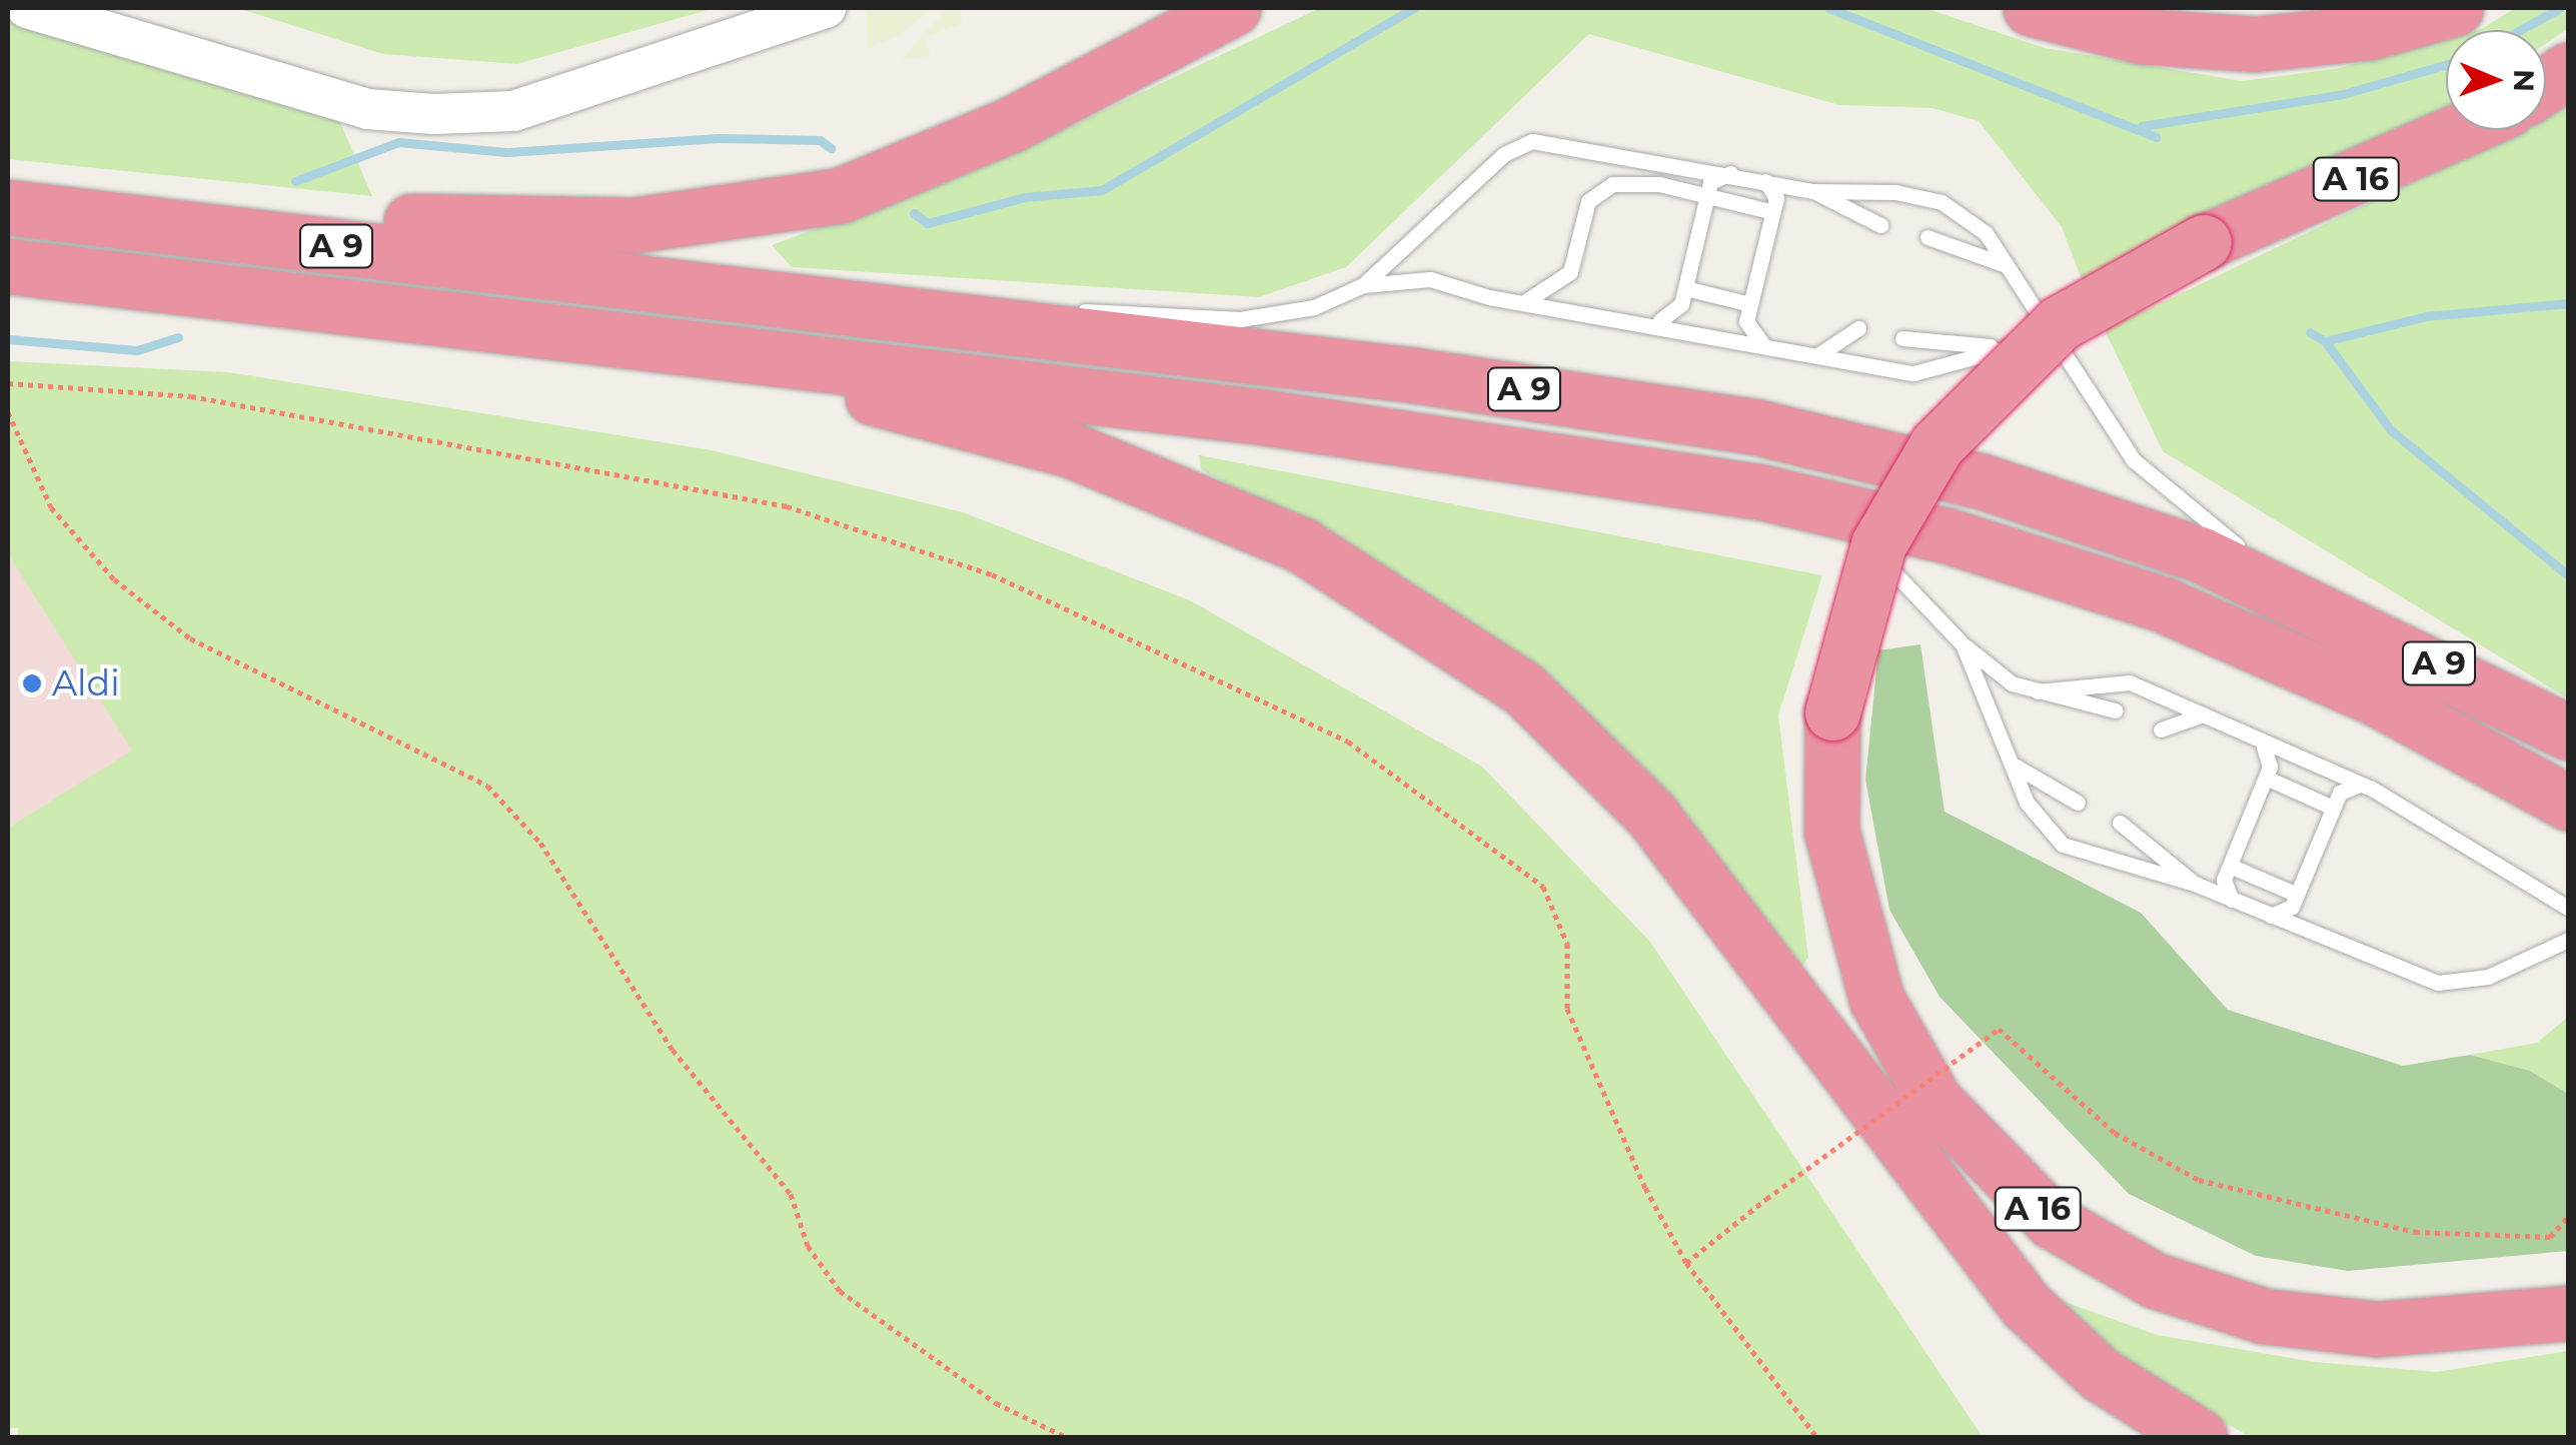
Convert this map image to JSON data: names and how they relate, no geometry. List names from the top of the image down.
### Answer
{
  "streets": {
    "highway": ["A 16", "A 9"]
  },
  "places": ["Aldi"],
  "north": "right"
}
